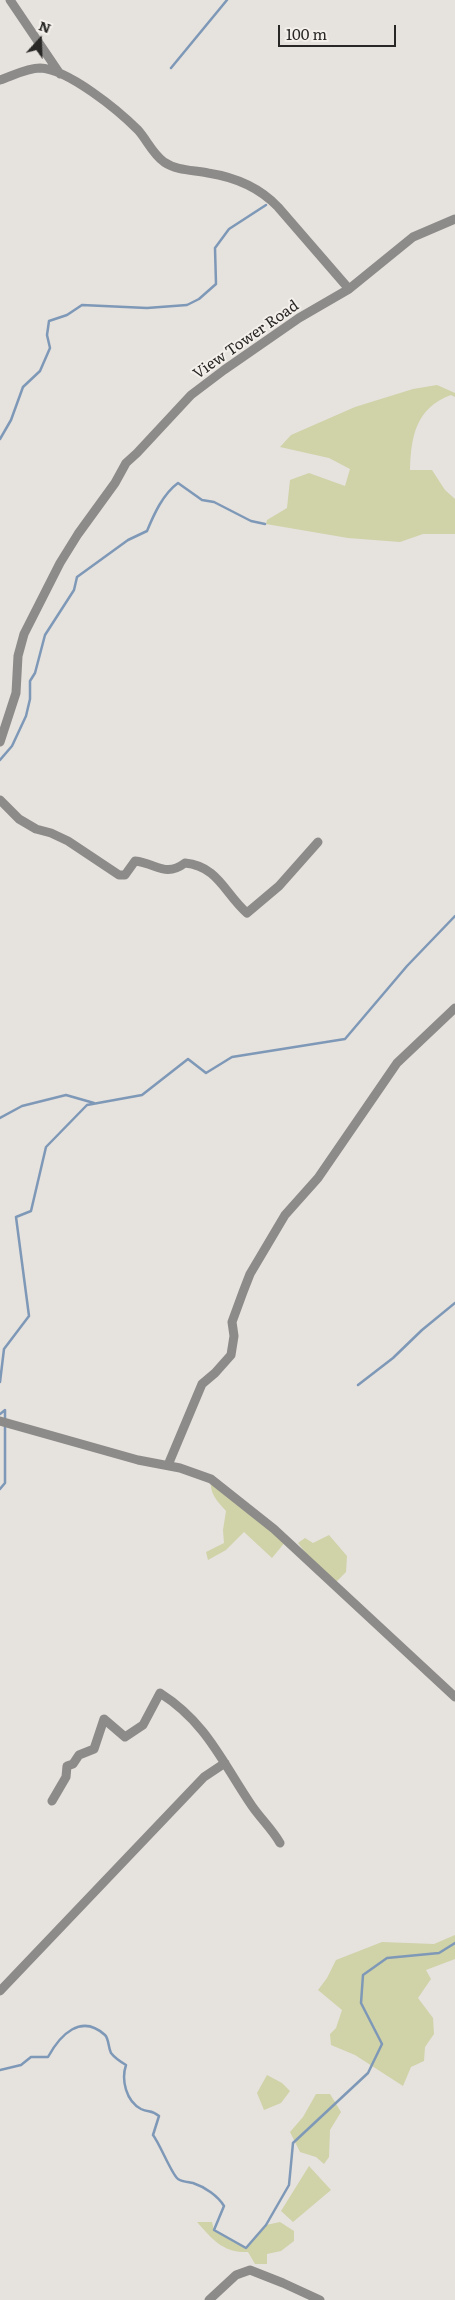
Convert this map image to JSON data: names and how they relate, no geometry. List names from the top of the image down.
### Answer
{
  "streets": {
    "street": ["View Tower Road"]
  },
  "scale_bar": "100 m",
  "north": "top"
}
